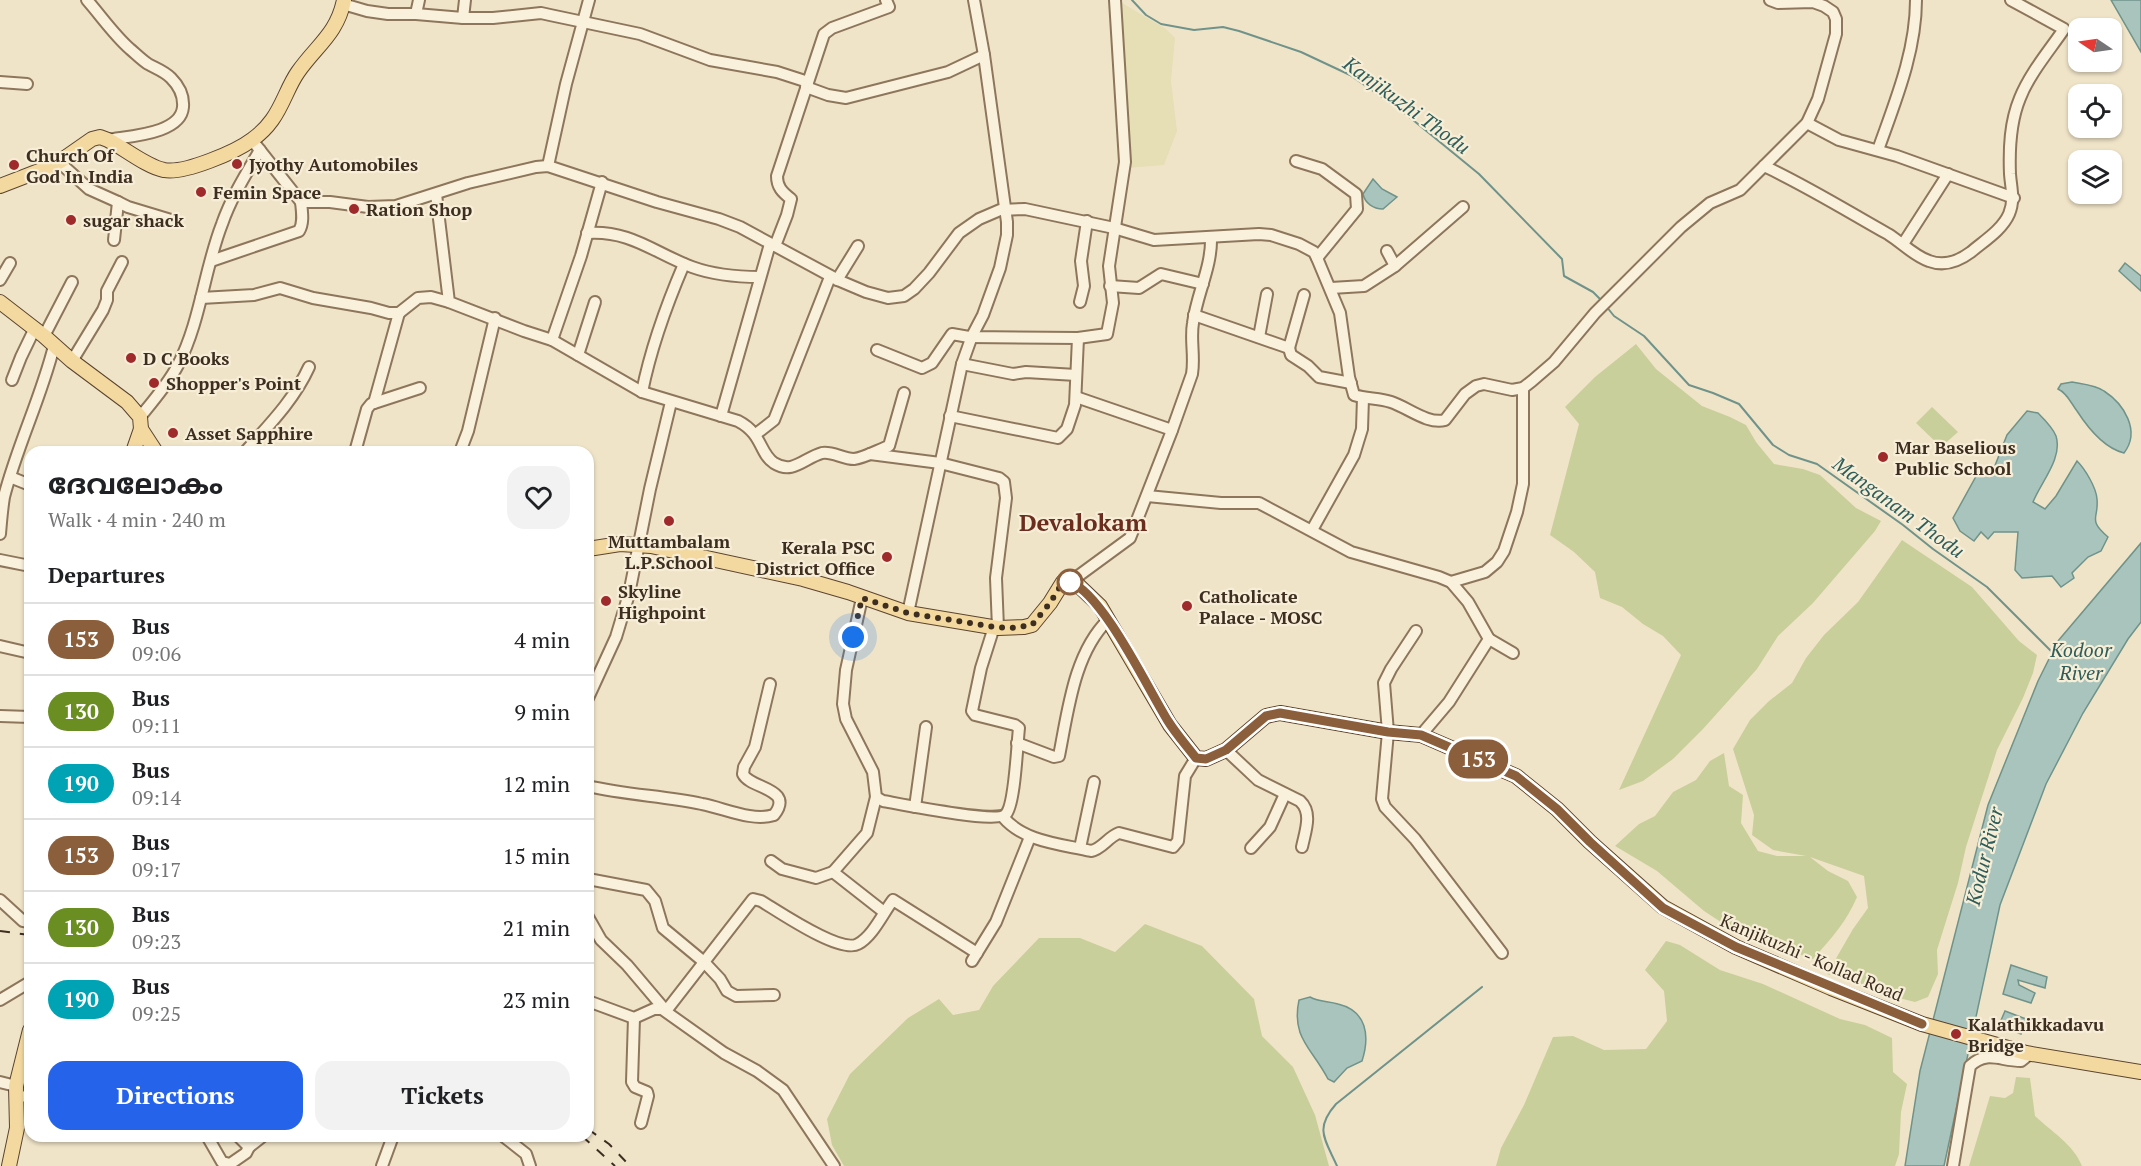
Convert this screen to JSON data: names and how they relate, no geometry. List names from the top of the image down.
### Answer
{
  "streets": {
    "main road": ["Kanjikuzhi - Kollad Road"]
  },
  "districts": ["Devalokam"],
  "water": [
    "Kanjikuzhi Thodu",
    "Manganam Thodu",
    "Kodoor River",
    "Kodur River"
  ],
  "places": [
    "Jyothy Automobiles",
    "Church Of God In India",
    "Femin Space",
    "Ration Shop",
    "sugar shack",
    "D C Books",
    "Shopper's Point",
    "Asset Sapphire",
    "Mar Baselious Public School",
    "Muttambalam L.P.School",
    "Kerala PSC District Office",
    "Skyline Highpoint",
    "Catholicate Palace - MOSC",
    "Kalathikkadavu Bridge"
  ],
  "lines": ["bus line 153"],
  "north": "left",
  "page": {
    "on_map": "153",
    "heading": [
      ["ദേവലോകം", "Walk · 4 min · 240 m"],
      "Departures"
    ],
    "list": [
      {
        "mark": "153",
        "name": "Bus",
        "note": "09:06",
        "value": "4 min"
      },
      {
        "mark": "130",
        "name": "Bus",
        "note": "09:11",
        "value": "9 min"
      },
      {
        "mark": "190",
        "name": "Bus",
        "note": "09:14",
        "value": "12 min"
      },
      {
        "mark": "153",
        "name": "Bus",
        "note": "09:17",
        "value": "15 min"
      },
      {
        "mark": "130",
        "name": "Bus",
        "note": "09:23",
        "value": "21 min"
      },
      {
        "mark": "190",
        "name": "Bus",
        "note": "09:25",
        "value": "23 min"
      }
    ],
    "buttons": ["Directions", "Tickets"]
  }
}
